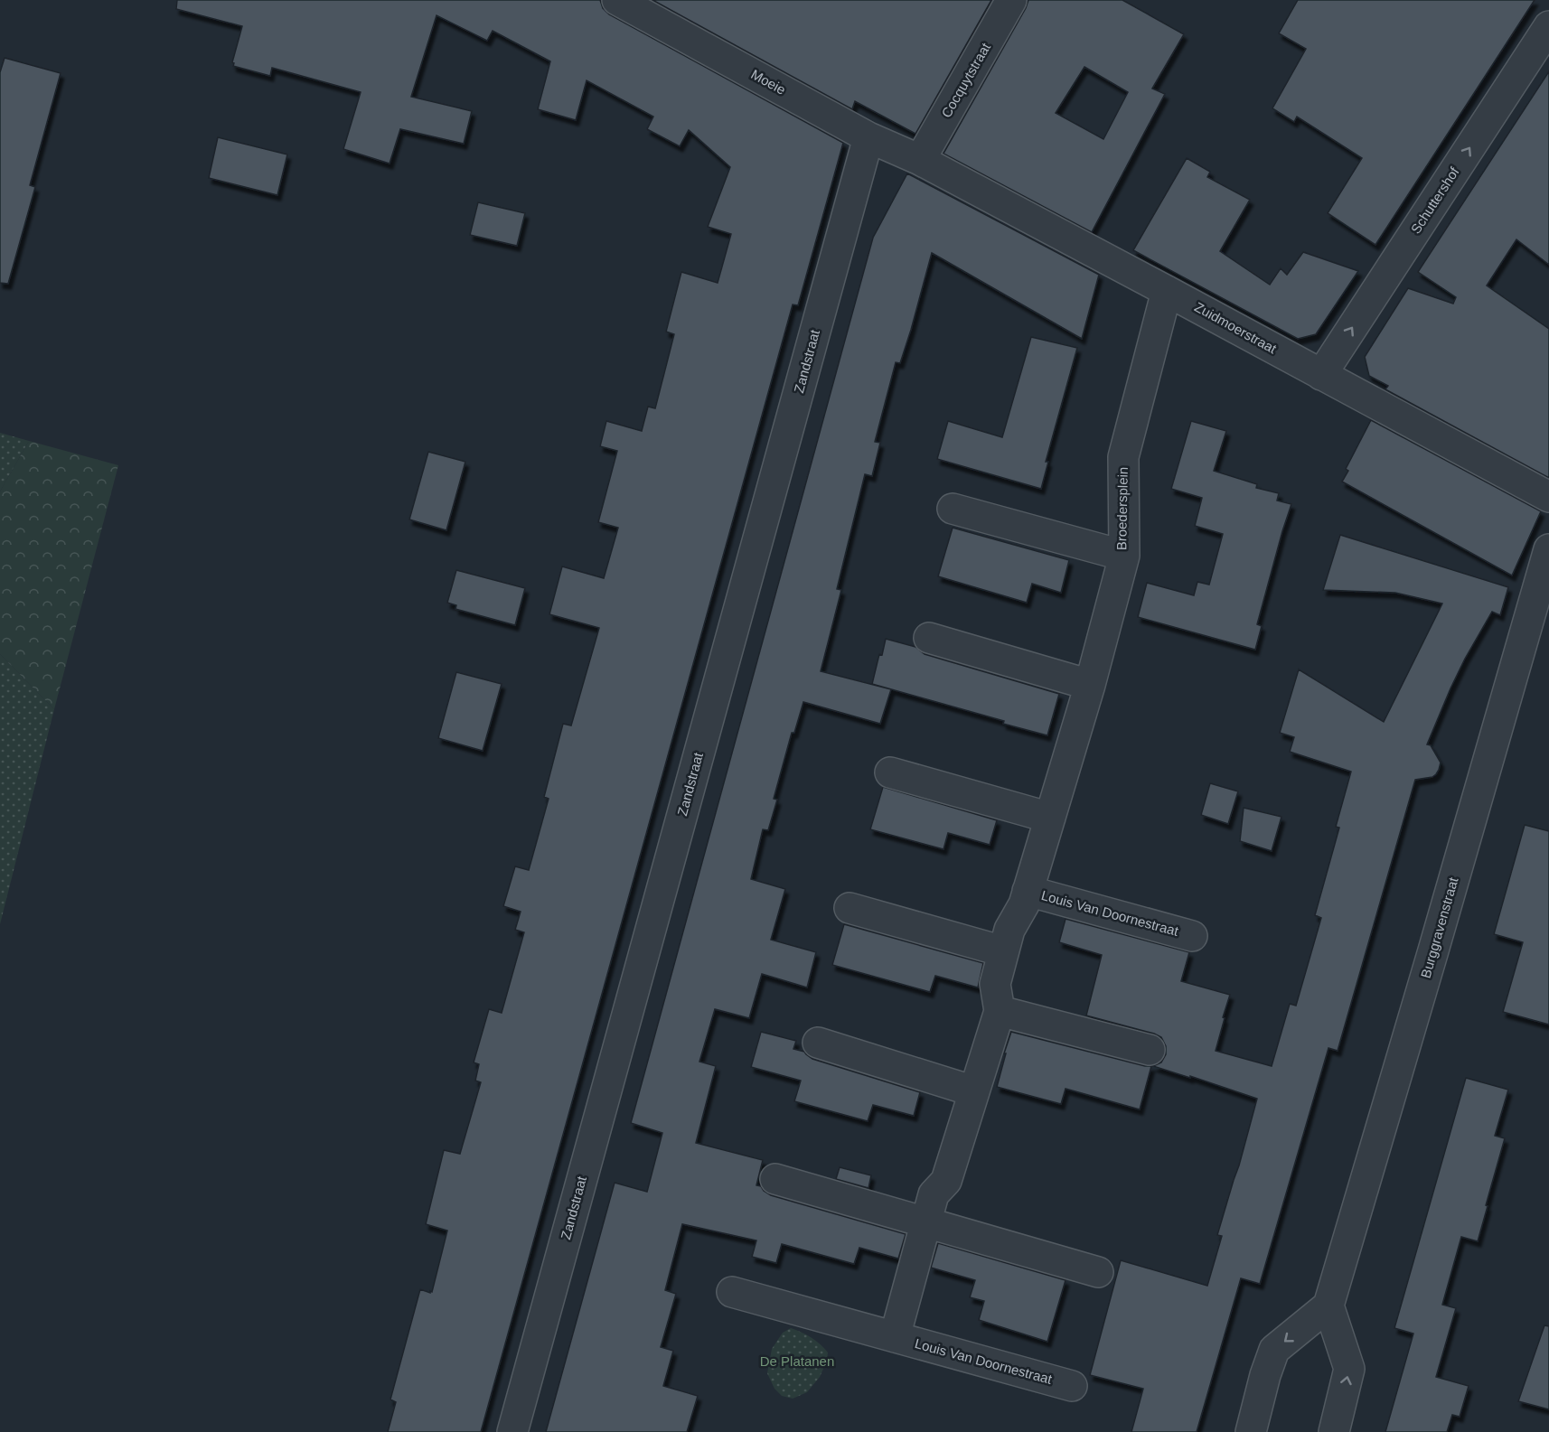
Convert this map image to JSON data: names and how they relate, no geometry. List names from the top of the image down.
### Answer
{
  "streets": {
    "street": [
      "Cocquytstraat",
      "Moeie",
      "Schuttershof",
      "Zuidmoerstraat",
      "Zandstraat",
      "Broedersplein",
      "Louis Van Doornestraat",
      "Burggravenstraat"
    ]
  },
  "crossings": [
    ["Cocquytstraat", "Moeie"],
    ["Cocquytstraat", "Zuidmoerstraat"],
    ["Moeie", "Zuidmoerstraat"],
    ["Moeie", "Zandstraat"],
    ["Schuttershof", "Zuidmoerstraat"],
    ["Zuidmoerstraat", "Broedersplein"],
    ["Broedersplein", "Louis Van Doornestraat"]
  ],
  "one_way": ["Schuttershof"],
  "parks": ["De Platanen"]
}
